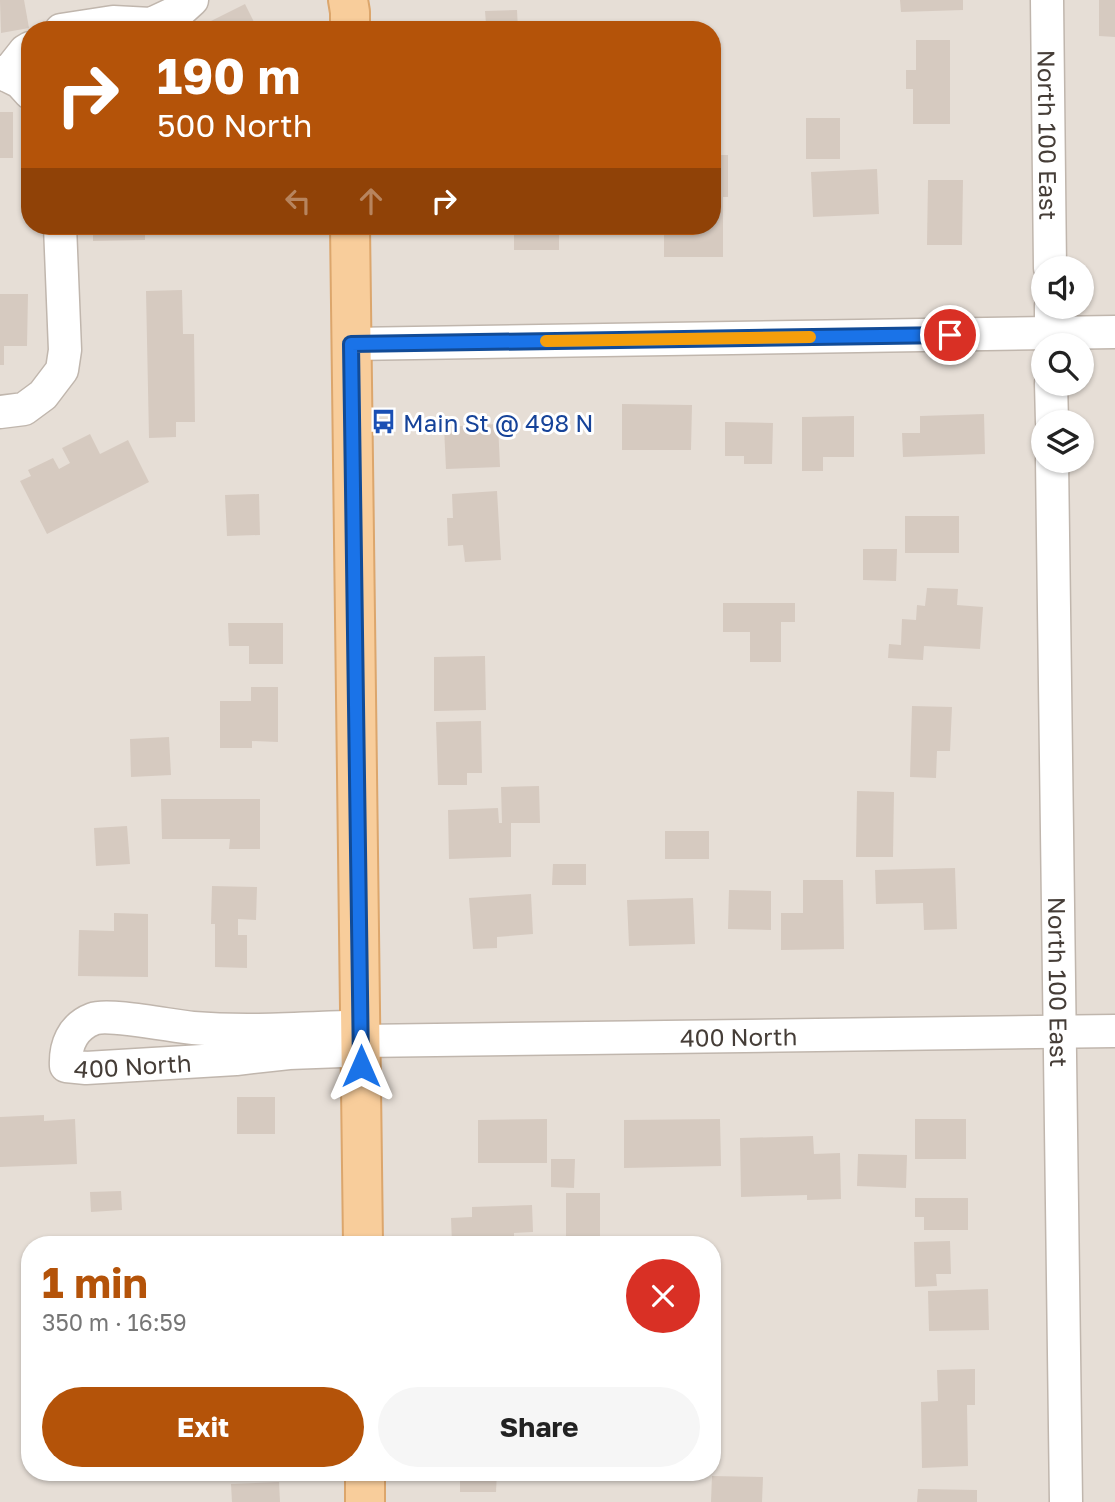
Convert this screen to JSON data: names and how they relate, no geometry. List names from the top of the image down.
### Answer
{
  "streets": {
    "street": ["North 100 East", "400 North"]
  },
  "crossings": [
    ["North 100 East", "400 North"]
  ],
  "places": {
    "bus stop": ["Main St @ 498 N"]
  },
  "page": {
    "turn": ["190 m", "500 North"],
    "heading": ["1 min", "350 m · 16:59"],
    "buttons": ["Exit", "Share"]
  }
}
